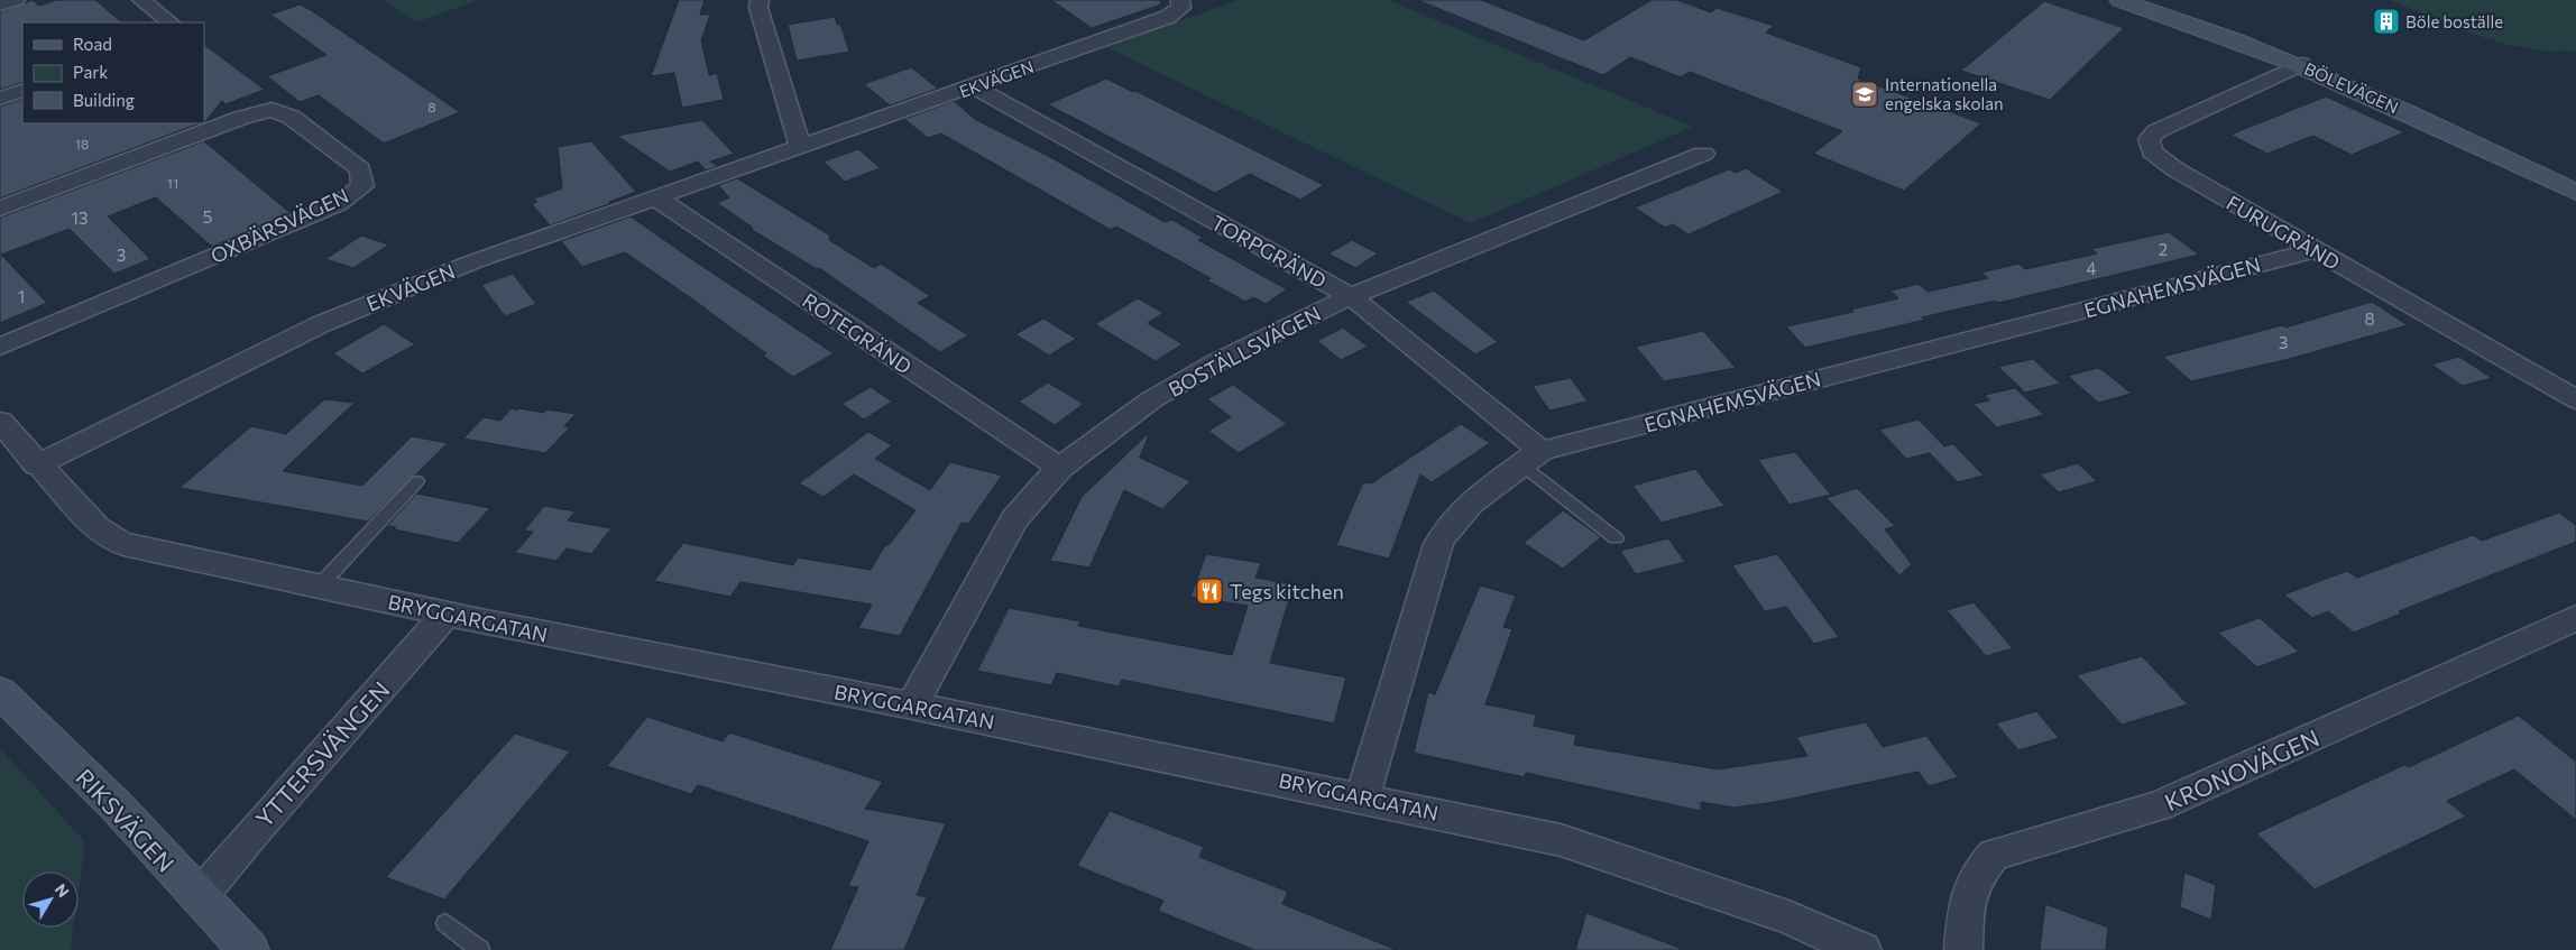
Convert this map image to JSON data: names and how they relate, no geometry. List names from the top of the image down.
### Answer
{
  "streets": {
    "street": [
      "EKVÄGEN",
      "BÖLEVÄGEN",
      "OXBÄRSVÄGEN",
      "FURUGRÄND",
      "TORPGRÄND",
      "EGNAHEMSVÄGEN",
      "ROTEGRÄND",
      "BOSTÄLLSVÄGEN",
      "BRYGGARGATAN",
      "YTTERSVÄNGEN",
      "KRONOVÄGEN",
      "RIKSVÄGEN"
    ]
  },
  "crossings": [
    ["EKVÄGEN", "TORPGRÄND"],
    ["EKVÄGEN", "ROTEGRÄND"],
    ["EKVÄGEN", "BRYGGARGATAN"],
    ["BÖLEVÄGEN", "FURUGRÄND"],
    ["FURUGRÄND", "EGNAHEMSVÄGEN"],
    ["TORPGRÄND", "EGNAHEMSVÄGEN"],
    ["TORPGRÄND", "BOSTÄLLSVÄGEN"],
    ["EGNAHEMSVÄGEN", "BRYGGARGATAN"],
    ["ROTEGRÄND", "BOSTÄLLSVÄGEN"],
    ["BOSTÄLLSVÄGEN", "BRYGGARGATAN"],
    ["BRYGGARGATAN", "YTTERSVÄNGEN"],
    ["YTTERSVÄNGEN", "RIKSVÄGEN"]
  ],
  "places": {
    "building": ["Böle boställe"],
    "school or university": ["Internationella engelska skolan"],
    "restaurant": ["Tegs kitchen"]
  },
  "house_numbers": [
    "8",
    "18",
    "11",
    "5",
    "13",
    "2",
    "3",
    "4",
    "1",
    "8",
    "3"
  ],
  "legend": ["Road", "Park", "Building"],
  "north": "top right"
}
